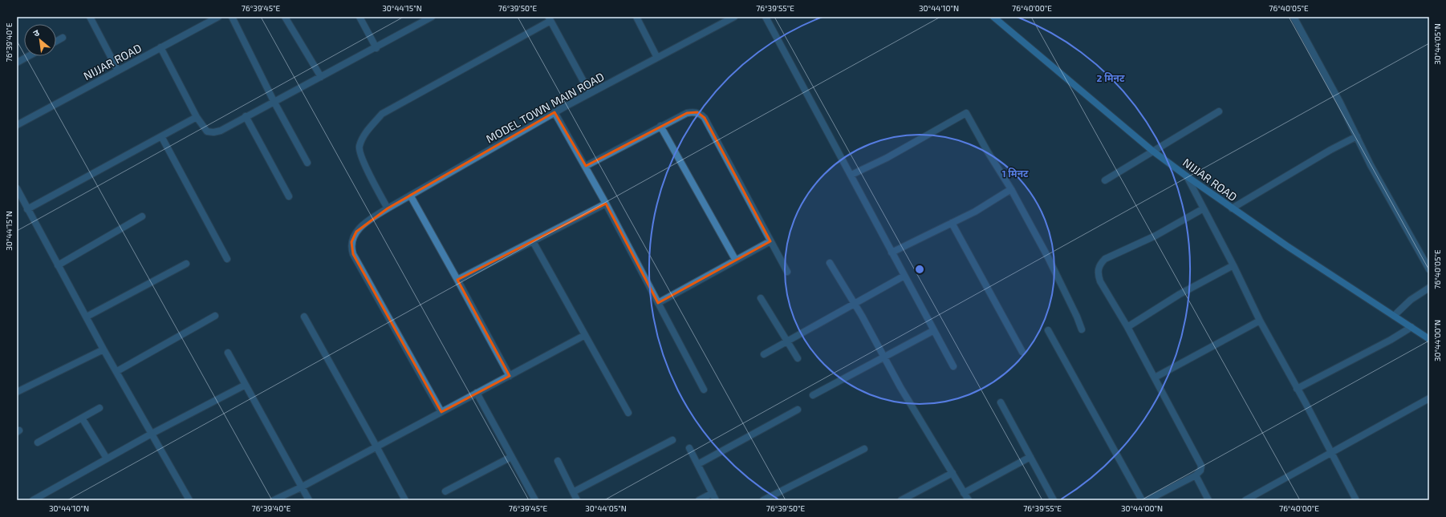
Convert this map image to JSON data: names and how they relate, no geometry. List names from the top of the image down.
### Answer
{
  "streets": {
    "street": ["NIJJAR ROAD", "MODEL TOWN MAIN ROAD"]
  },
  "north": "top left",
  "coordinates": [
    "76°39'45\"E",
    "30°44'15\"N",
    "76°39'50\"E",
    "76°39'55\"E",
    "30°44'10\"N",
    "76°40'00\"E",
    "76°40'05\"E",
    "76°39'40\"E",
    "30°44'05\"N",
    "30°44'00\"N"
  ],
  "rings": ["2 मिनट", "1 मिनट"]
}
